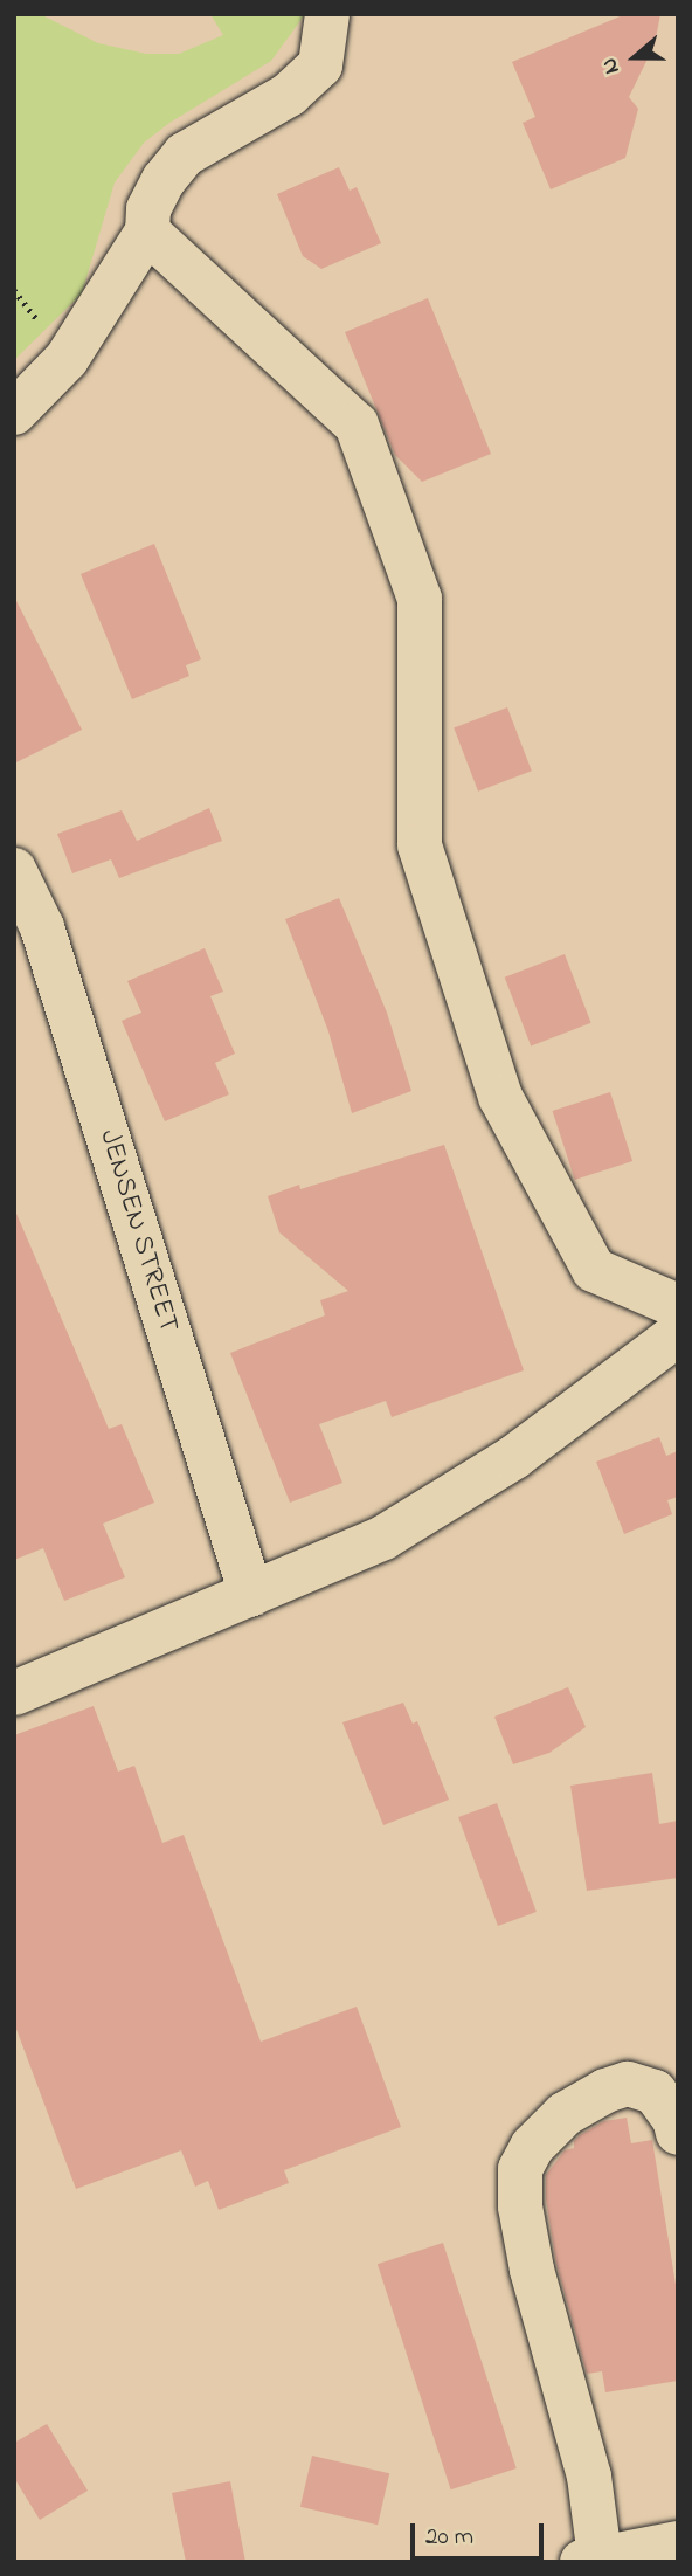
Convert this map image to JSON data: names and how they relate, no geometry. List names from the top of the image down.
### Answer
{
  "streets": {
    "lane": ["JENSEN STREET"]
  },
  "scale_bar": "20 m",
  "north": "left"
}
